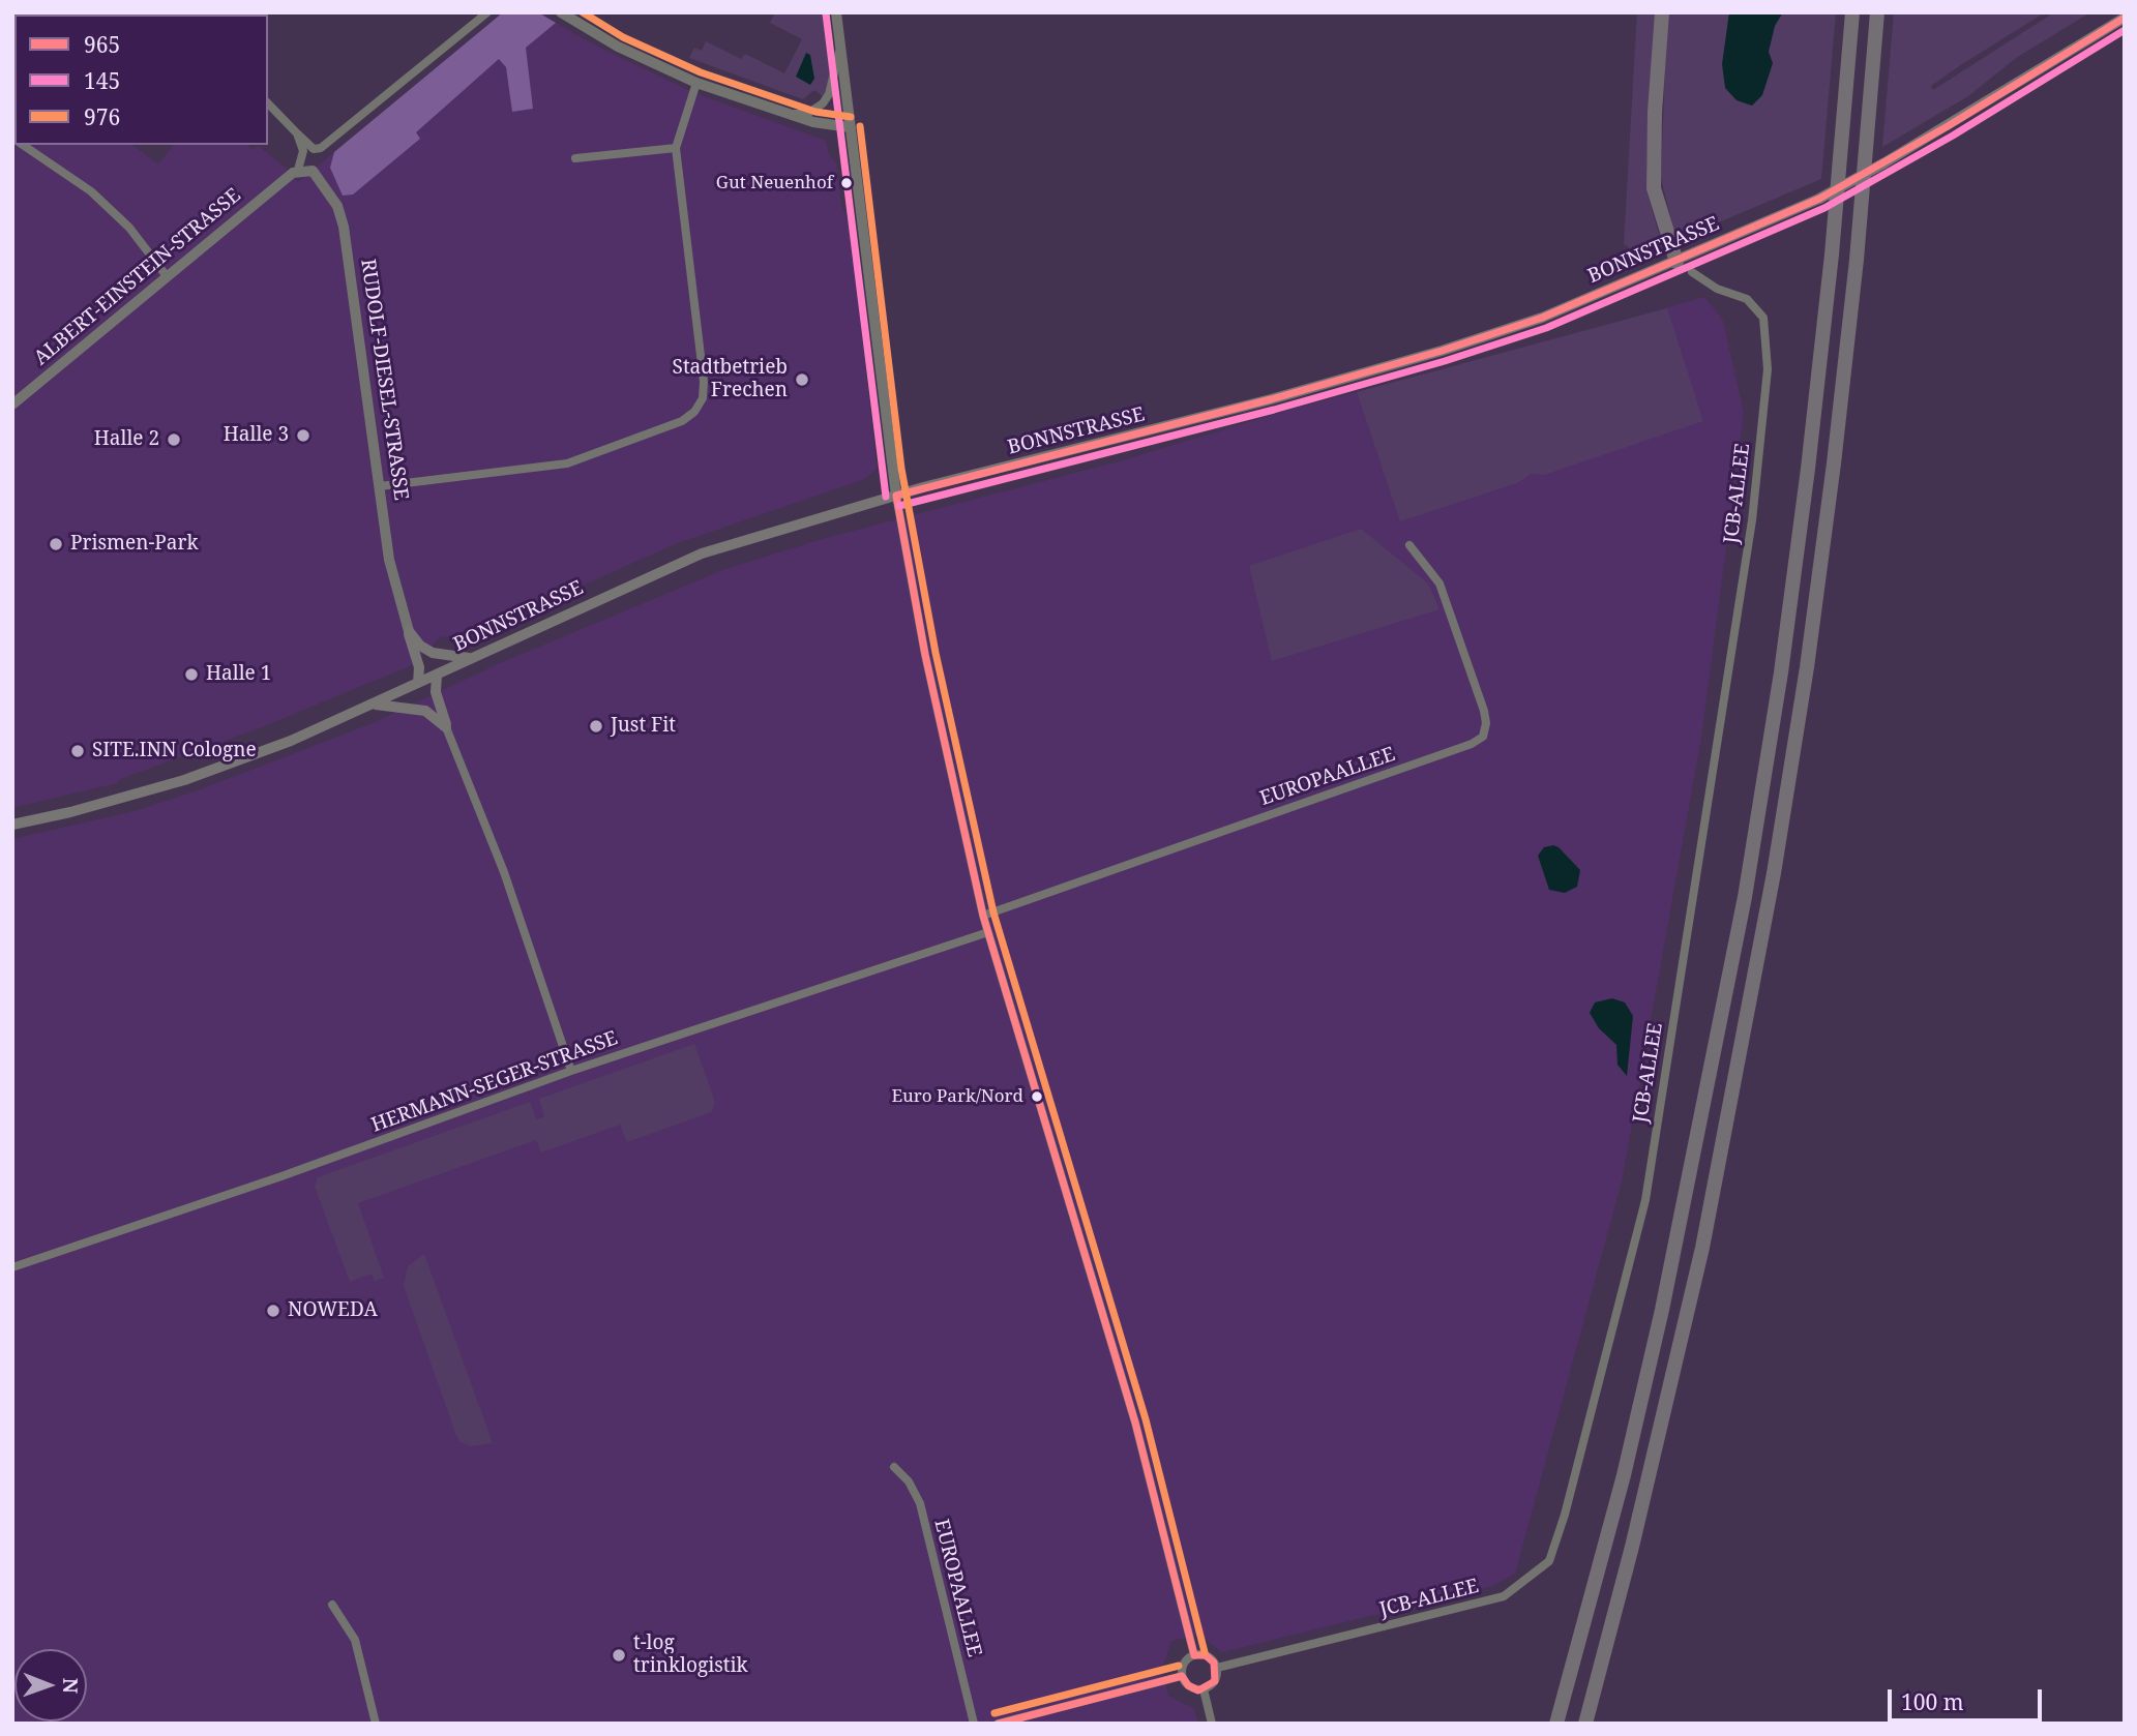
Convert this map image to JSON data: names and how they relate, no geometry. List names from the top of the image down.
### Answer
{
  "streets": {
    "main road": ["BONNSTRASSE"],
    "street": [
      "ALBERT-EINSTEIN-STRASSE",
      "RUDOLF-DIESEL-STRASSE",
      "JCB-ALLEE",
      "EUROPAALLEE",
      "HERMANN-SEGER-STRASSE"
    ]
  },
  "crossings": [
    ["ALBERT-EINSTEIN-STRASSE", "RUDOLF-DIESEL-STRASSE"]
  ],
  "places": [
    "Gut Neuenhof",
    "Stadtbetrieb Frechen",
    "Halle 3",
    "Halle 2",
    "Prismen-Park",
    "Halle 1",
    "Just Fit",
    "SITE.INN Cologne",
    "Euro Park/Nord",
    "NOWEDA",
    "t-log trinklogistik"
  ],
  "lines": ["transit line 976", "transit line 145", "transit line 965"],
  "legend": ["965", "145", "976"],
  "scale_bar": "100 m",
  "north": "right"
}
